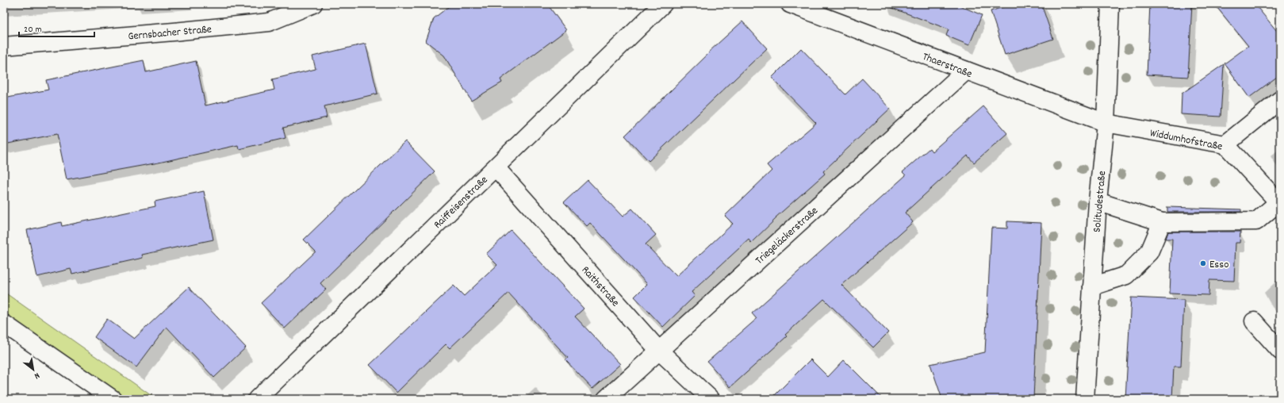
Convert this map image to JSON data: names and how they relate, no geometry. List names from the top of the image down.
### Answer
{
  "streets": {
    "street": [
      "Gernsbacher Straße",
      "Thaerstraße",
      "Widdumhofstraße",
      "Raiffeisenstraße",
      "Solitudestraße",
      "Triegeläckerstraße",
      "Raithstraße"
    ]
  },
  "crossings": [
    ["Thaerstraße", "Widdumhofstraße"],
    ["Thaerstraße", "Solitudestraße"],
    ["Thaerstraße", "Triegeläckerstraße"],
    ["Widdumhofstraße", "Solitudestraße"],
    ["Raiffeisenstraße", "Raithstraße"],
    ["Triegeläckerstraße", "Raithstraße"]
  ],
  "places": ["Esso"],
  "scale_bar": "20 m",
  "north": "bottom right"
}
